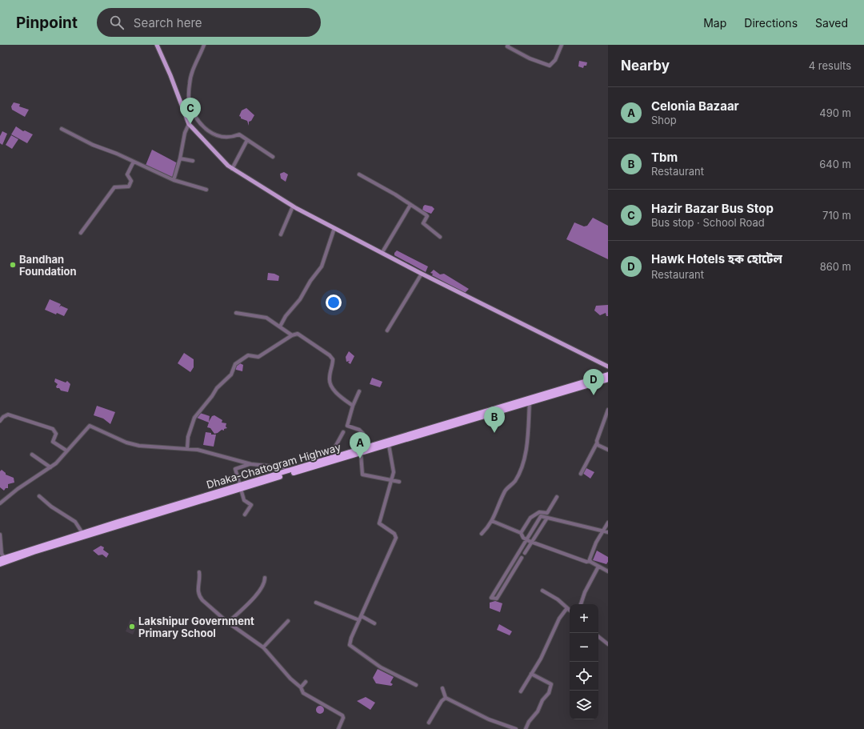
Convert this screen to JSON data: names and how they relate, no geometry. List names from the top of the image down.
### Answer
{
  "streets": {
    "highway": ["Dhaka-Chattogram Highway"]
  },
  "places": ["Bandhan Foundation", "Lakshipur Government Primary School"],
  "page": {
    "header": "Pinpoint",
    "search": "Search here",
    "nav": ["Map", "Directions", "Saved"],
    "heading": ["Nearby", "4 results"],
    "list": [
      {
        "mark": "A",
        "name": "Celonia Bazaar",
        "note": "Shop",
        "value": "490 m"
      },
      {
        "mark": "B",
        "name": "Tbm",
        "note": "Restaurant",
        "value": "640 m"
      },
      {
        "mark": "C",
        "name": "Hazir Bazar Bus Stop",
        "note": "Bus stop · School Road",
        "value": "710 m"
      },
      {
        "mark": "D",
        "name": "Hawk Hotels হক হোটেল",
        "note": "Restaurant",
        "value": "860 m"
      }
    ],
    "pins": [
      "C",
      "D",
      "B",
      "A"
    ],
    "map_buttons": ["+", "−"]
  }
}
